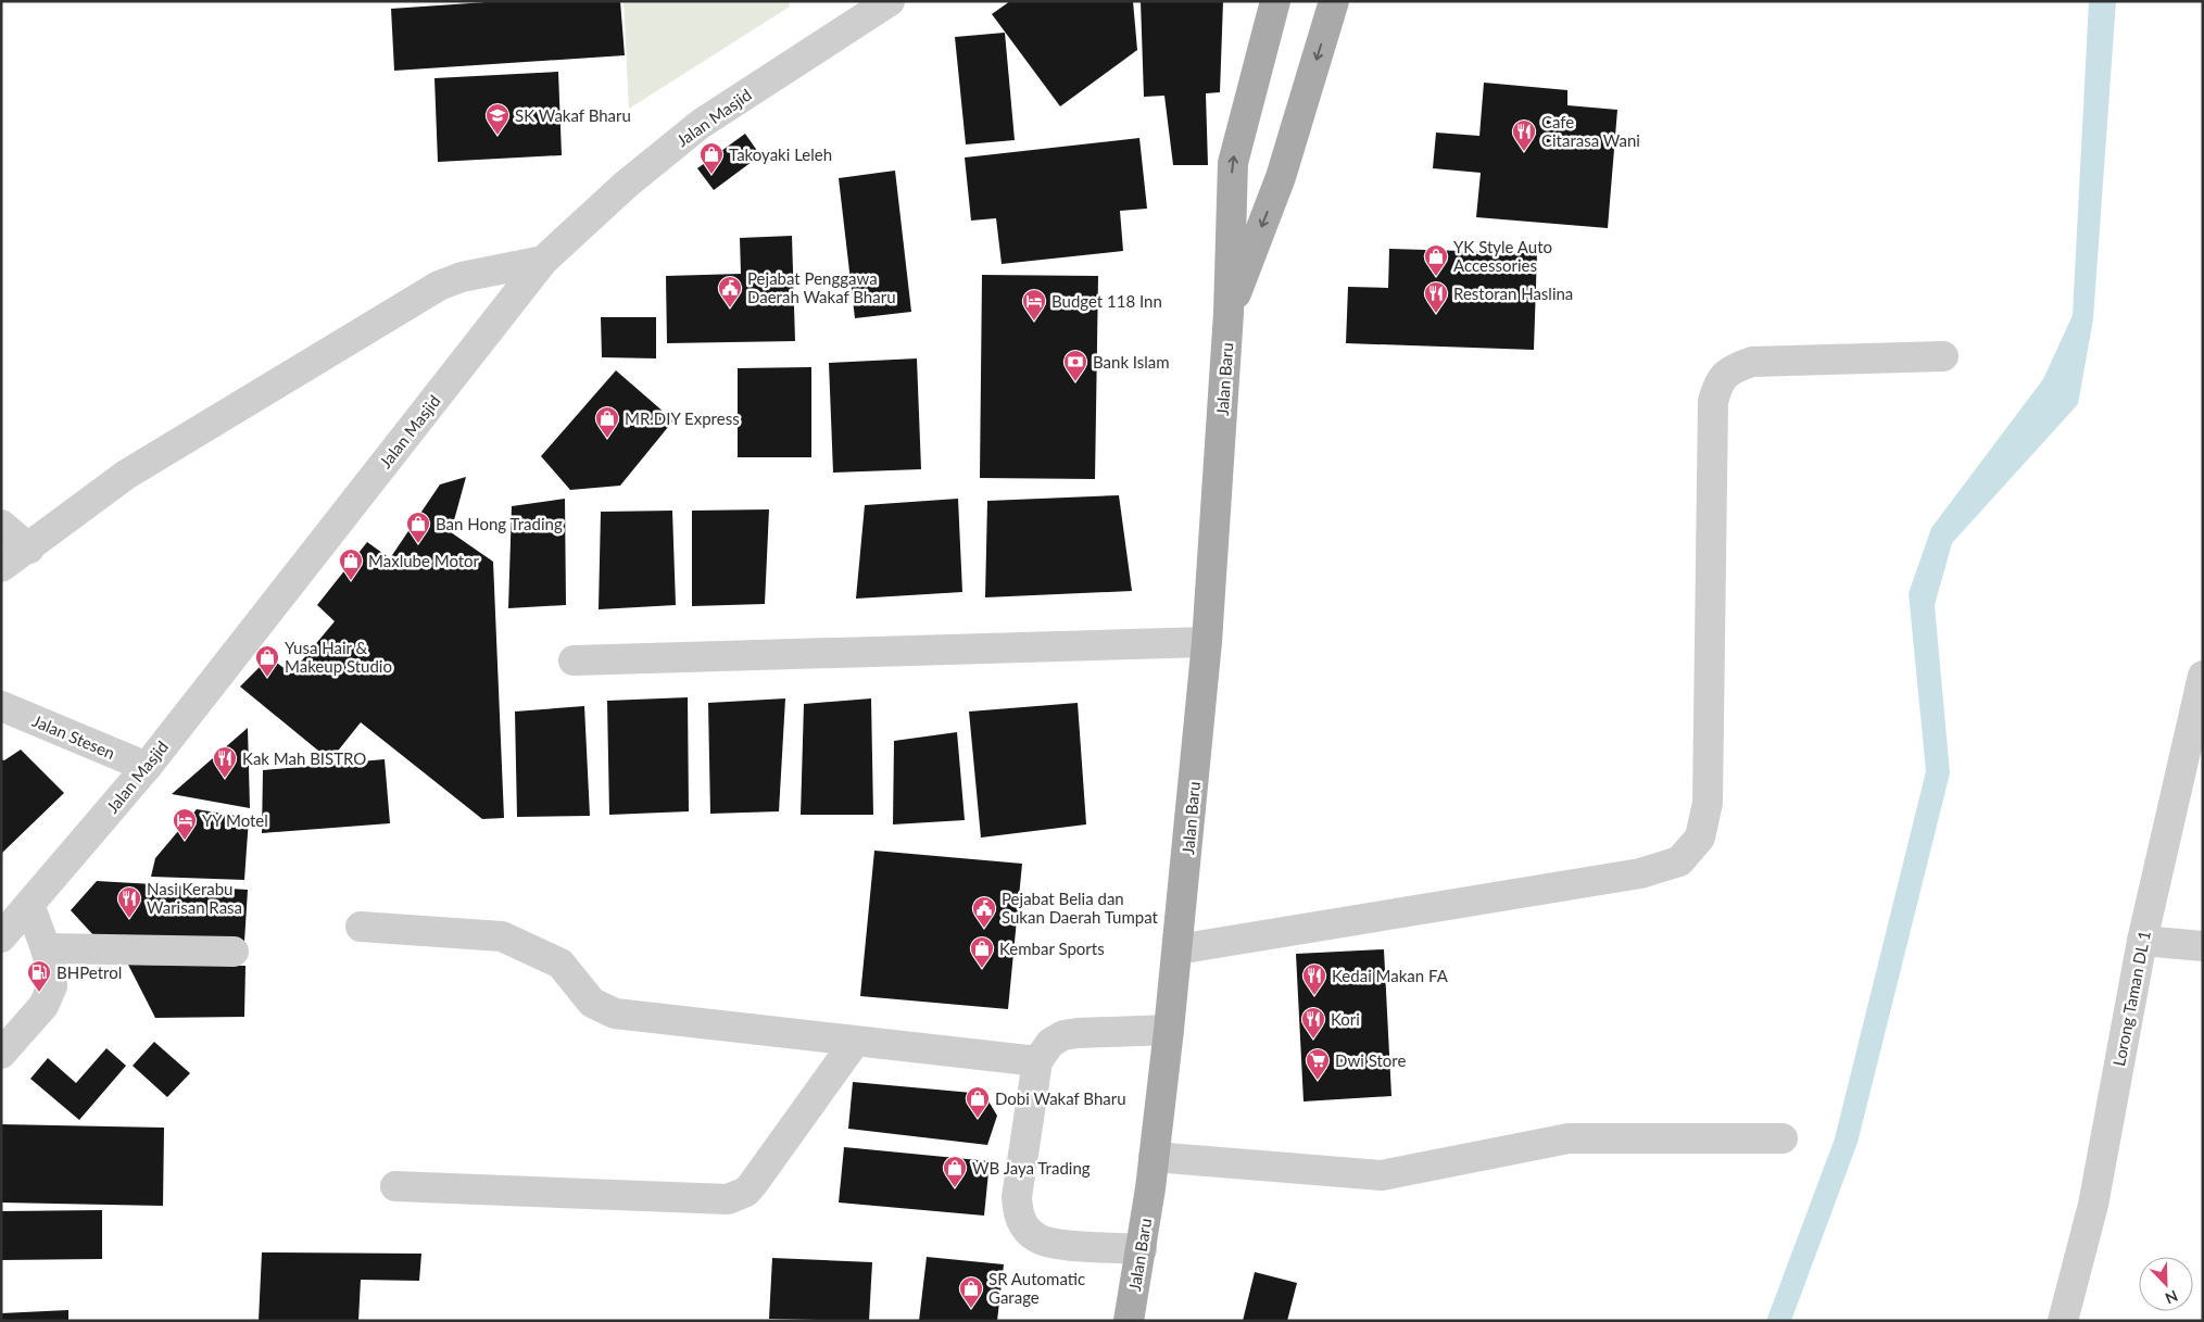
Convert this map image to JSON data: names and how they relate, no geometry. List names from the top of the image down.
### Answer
{
  "streets": {
    "main road": ["Jalan Baru"],
    "street": ["Jalan Masjid", "Jalan Stesen", "Lorong Taman DL 1"]
  },
  "crossings": [
    ["Jalan Masjid", "Jalan Stesen"]
  ],
  "places": {
    "school or university": ["SK Wakaf Bharu"],
    "restaurant": [
      "Cafe Citarasa Wani",
      "Restoran Haslina",
      "Kak Mah BISTRO",
      "Nasi Kerabu Warisan Rasa",
      "Kedai Makan FA",
      "Kori"
    ],
    "shop": [
      "Takoyaki Leleh",
      "YK Style Auto Accessories",
      "MR.DIY Express",
      "Ban Hong Trading",
      "Maxlube Motor",
      "Yusa Hair & Makeup Studio",
      "Kembar Sports",
      "Dobi Wakaf Bharu",
      "WB Jaya Trading",
      "SR Automatic Garage"
    ],
    "public building": ["Pejabat Penggawa Daerah Wakaf Bharu", "Pejabat Belia dan Sukan Daerah Tumpat"],
    "hotel": ["Budget 118 Inn", "YY Motel"],
    "bank": ["Bank Islam"],
    "fuel station": ["BHPetrol"],
    "supermarket": ["Dwi Store"]
  },
  "north": "bottom right"
}
